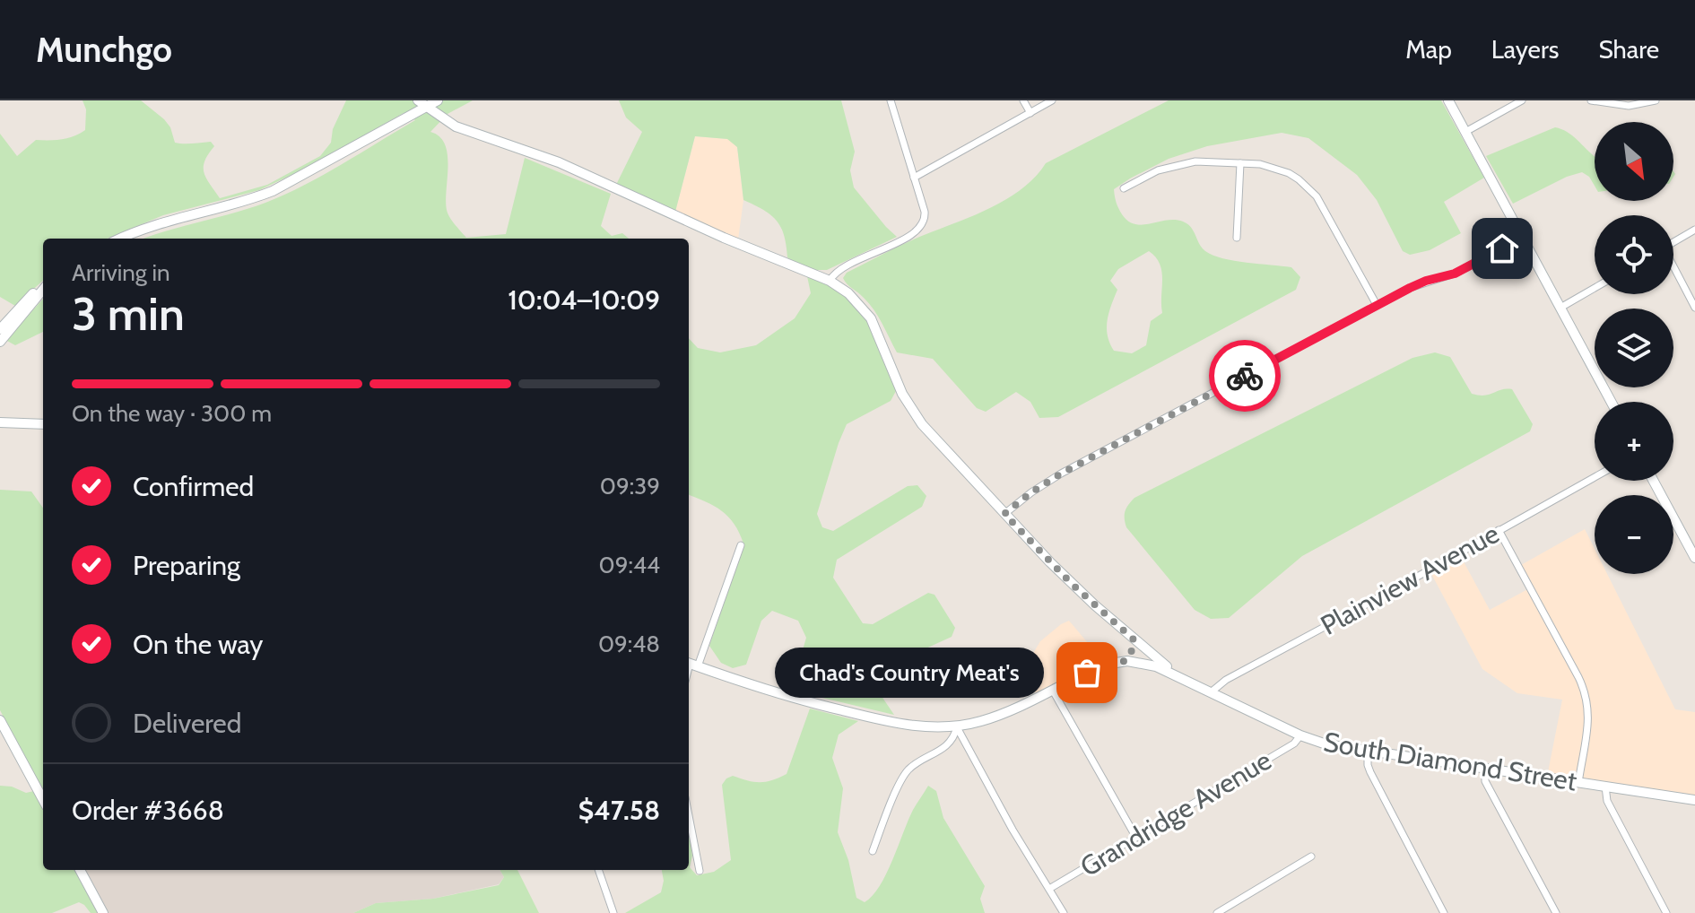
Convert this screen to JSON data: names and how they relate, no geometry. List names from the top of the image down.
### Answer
{
  "streets": {
    "street": ["Plainview Avenue", "South Diamond Street", "Grandridge Avenue"]
  },
  "crossings": [
    ["Plainview Avenue", "South Diamond Street"],
    ["South Diamond Street", "Grandridge Avenue"]
  ],
  "places": ["Chad's Country Meat's"],
  "north": "bottom right",
  "page": {
    "header": "Munchgo",
    "nav": ["Map", "Layers", "Share"],
    "map_buttons": ["+", "−"],
    "heading": ["3 min", "Arriving in", "10:04–10:09"],
    "panel": ["Order #3668", "$47.58"],
    "bar": "On the way · 300 m",
    "list": [
      ["Confirmed", "09:39"],
      ["Preparing", "09:44"],
      ["On the way", "09:48"],
      "Delivered"
    ],
    "bubble": "Chad's Country Meat's"
  }
}
